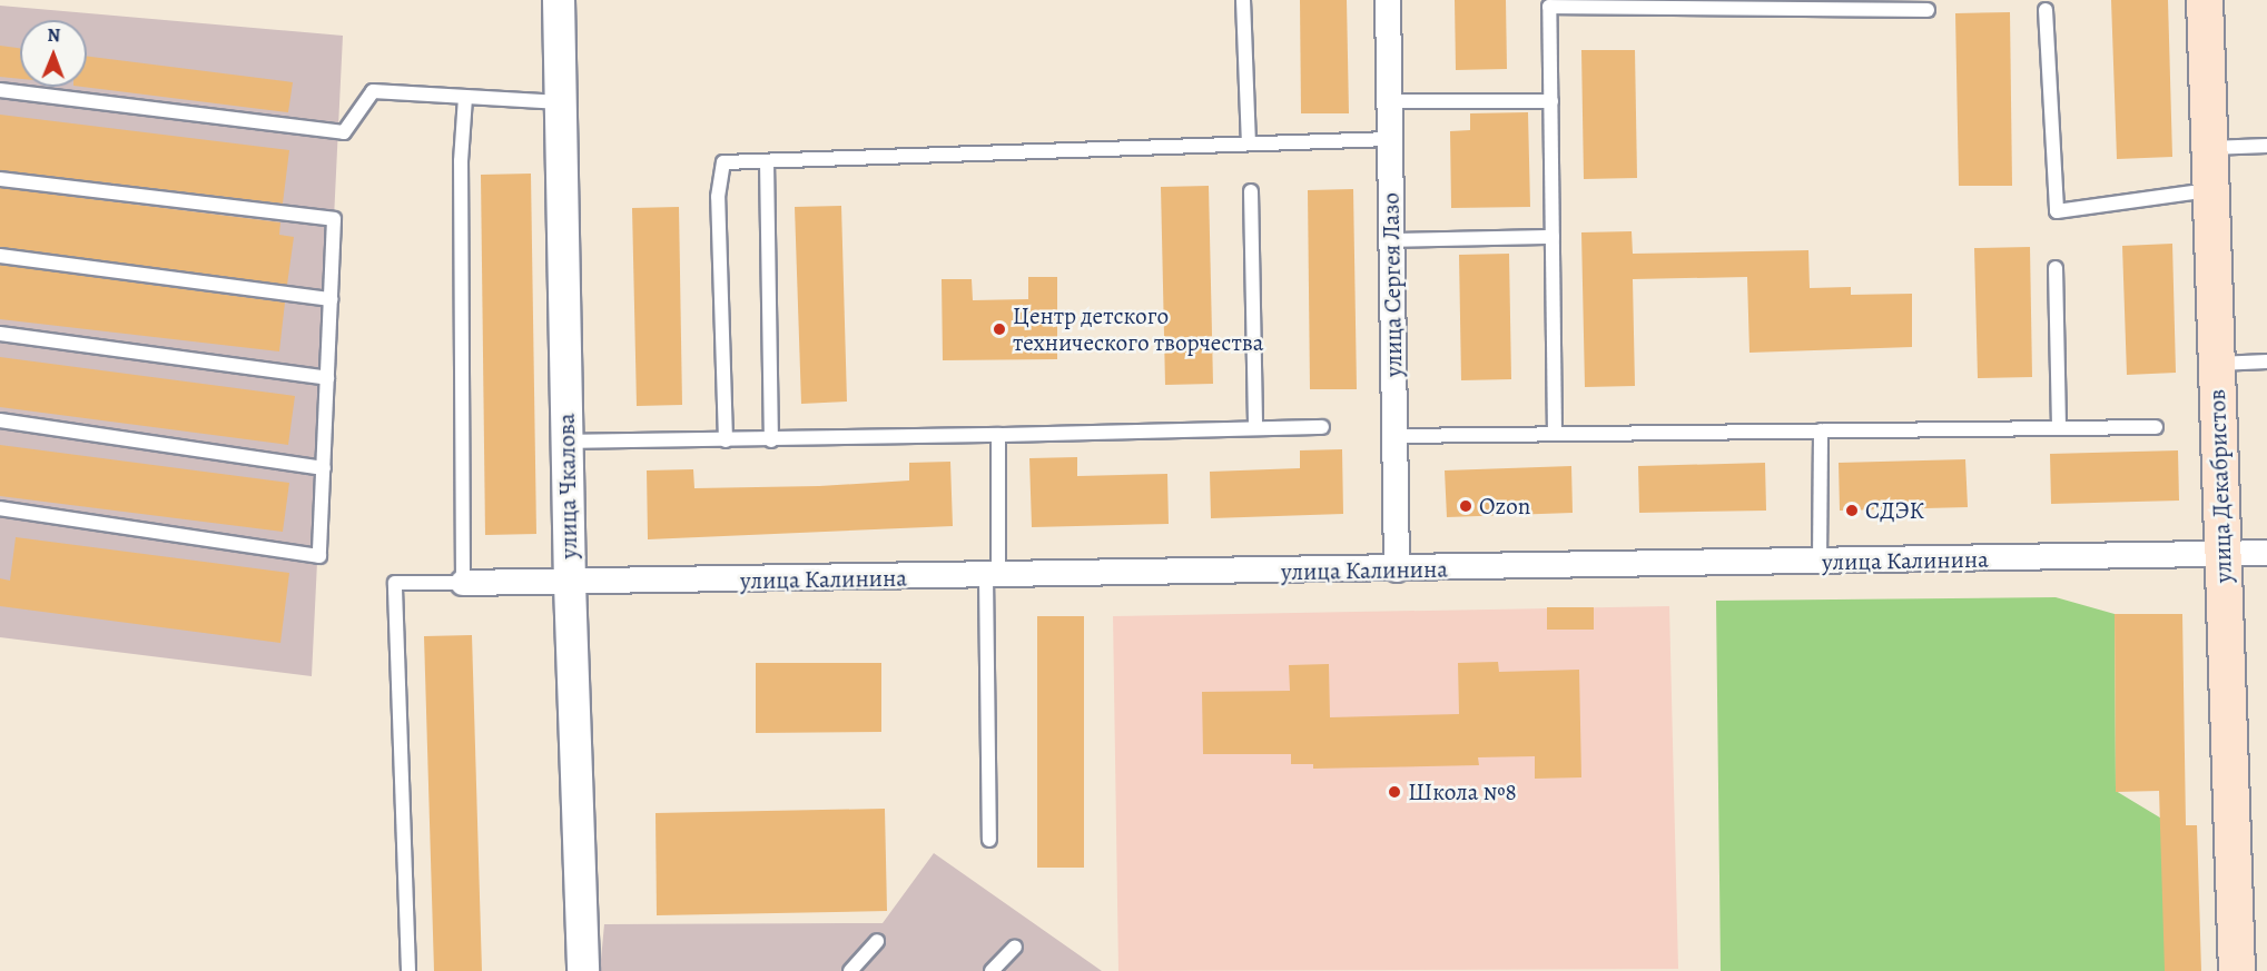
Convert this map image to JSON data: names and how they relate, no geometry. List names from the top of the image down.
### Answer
{
  "streets": {
    "main road": ["улица Декабристов"],
    "street": ["улица Сергея Лазо", "улица Чкалова", "улица Калинина"]
  },
  "crossings": [
    ["улица Сергея Лазо", "улица Калинина"],
    ["улица Чкалова", "улица Калинина"],
    ["улица Декабристов", "улица Калинина"]
  ],
  "places": [
    "Центр детского технического творчества",
    "Ozon",
    "СДЭК",
    "Школа №8"
  ],
  "north": "top"
}
